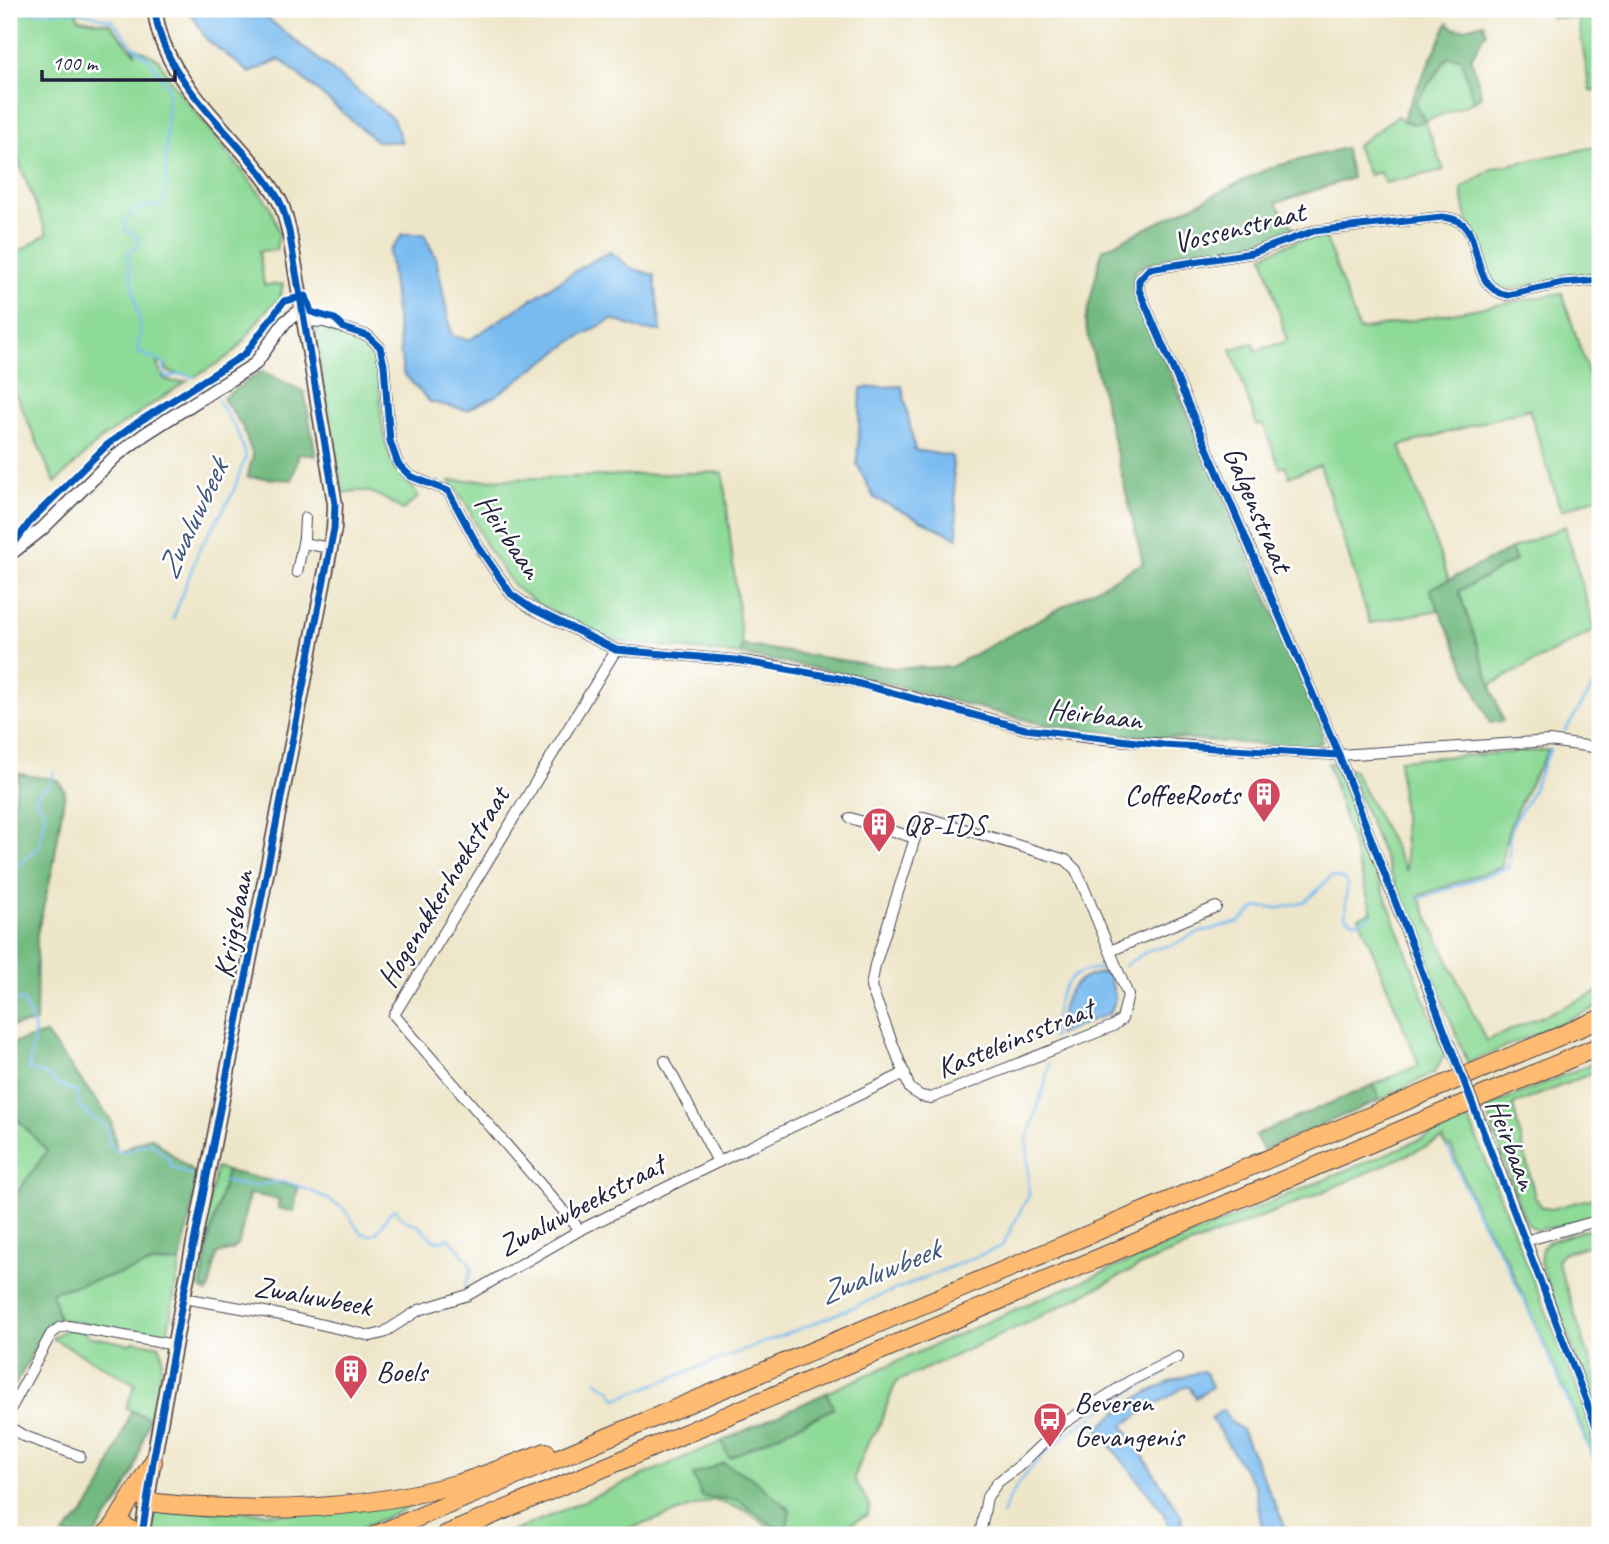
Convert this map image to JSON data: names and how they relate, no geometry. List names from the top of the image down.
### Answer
{
  "streets": {
    "main road": ["Krijgsbaan"],
    "street": [
      "Vossenstraat",
      "Galgenstraat",
      "Heirbaan",
      "Hogenakkerhoekstraat",
      "Kasteleinsstraat",
      "Zwaluwbeekstraat",
      "Zwaluwbeek"
    ]
  },
  "crossings": [
    ["Vossenstraat", "Galgenstraat"],
    ["Galgenstraat", "Heirbaan"],
    ["Heirbaan", "Hogenakkerhoekstraat"],
    ["Heirbaan", "Krijgsbaan"],
    ["Hogenakkerhoekstraat", "Zwaluwbeekstraat"],
    ["Krijgsbaan", "Zwaluwbeek"],
    ["Kasteleinsstraat", "Zwaluwbeekstraat"],
    ["Zwaluwbeekstraat", "Zwaluwbeek"]
  ],
  "water": ["Zwaluwbeek"],
  "places": {
    "building": ["CoffeeRoots", "Q8-IDS", "Boels"],
    "bus stop": ["Beveren Gevangenis"]
  },
  "scale_bar": "100 m"
}
